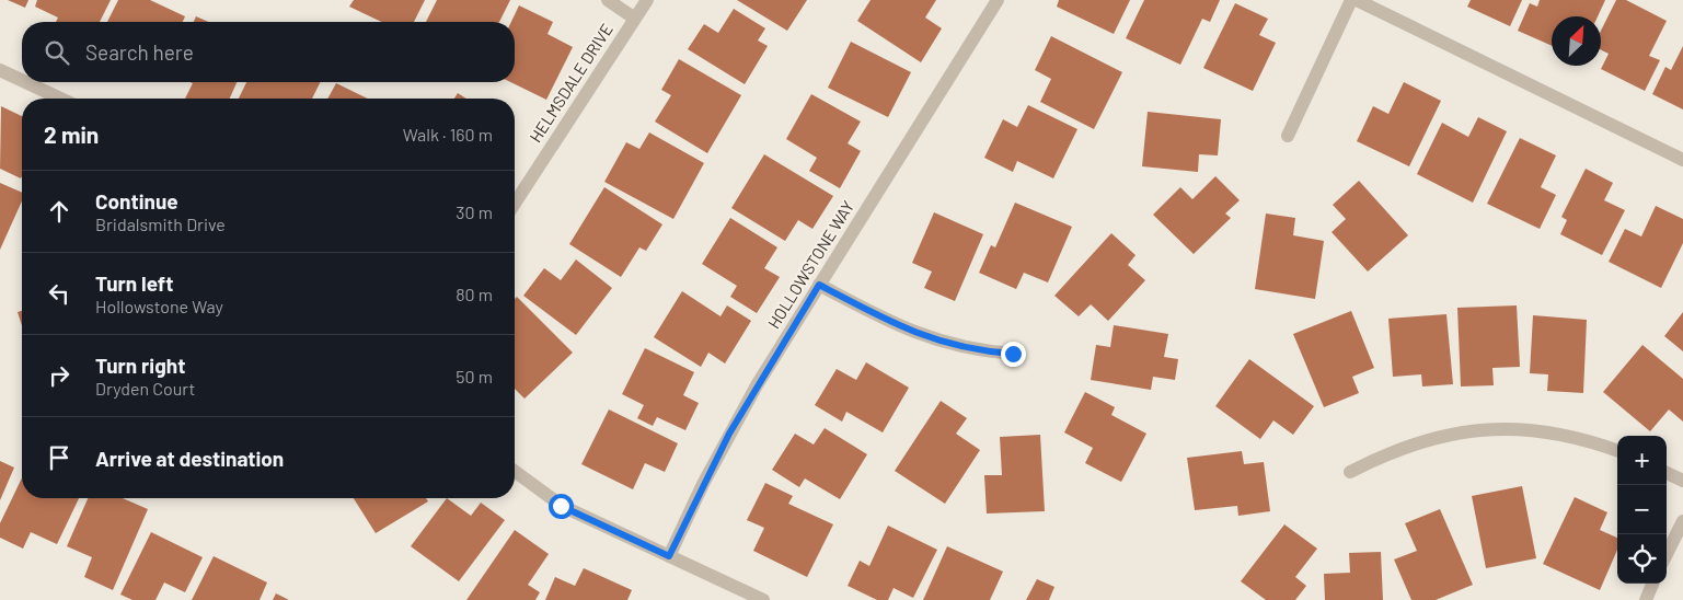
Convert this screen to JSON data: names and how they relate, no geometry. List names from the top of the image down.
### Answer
{
  "streets": {
    "street": ["HELMSDALE DRIVE", "HOLLOWSTONE WAY"]
  },
  "north": "top right",
  "page": {
    "search": "Search here",
    "heading": ["2 min", "Walk · 160 m"],
    "list": [
      ["Continue", "Bridalsmith Drive", "30 m"],
      ["Turn left", "Hollowstone Way", "80 m"],
      ["Turn right", "Dryden Court", "50 m"],
      "Arrive at destination"
    ],
    "map_buttons": ["+", "−"]
  }
}
